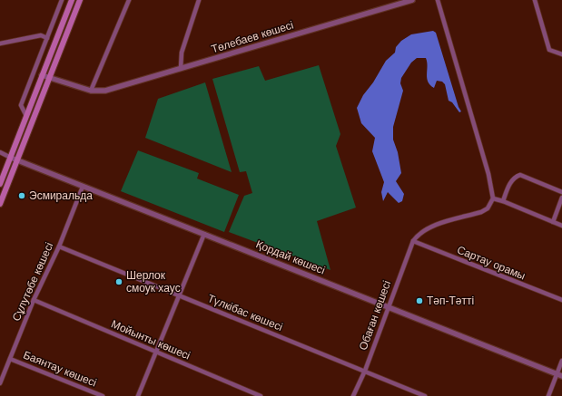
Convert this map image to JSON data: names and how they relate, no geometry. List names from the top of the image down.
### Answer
{
  "streets": {
    "street": [
      "Төлебаев көшесі",
      "Қордай көшесі",
      "Сартау орамы",
      "Сұлутөбе көшесі",
      "Түлкібас көшесі",
      "Обаған көшесі",
      "Мойынты көшесі",
      "Баянтау көшесі"
    ]
  },
  "crossings": [
    ["Қордай көшесі", "Сұлутөбе көшесі"],
    ["Қордай көшесі", "Обаған көшесі"],
    ["Сартау орамы", "Обаған көшесі"],
    ["Сұлутөбе көшесі", "Түлкібас көшесі"],
    ["Сұлутөбе көшесі", "Мойынты көшесі"],
    ["Сұлутөбе көшесі", "Баянтау көшесі"],
    ["Түлкібас көшесі", "Обаған көшесі"]
  ],
  "places": ["Эсмиральда", "Шерлок смоук хаус", "Тәп-Тәтті"]
}
